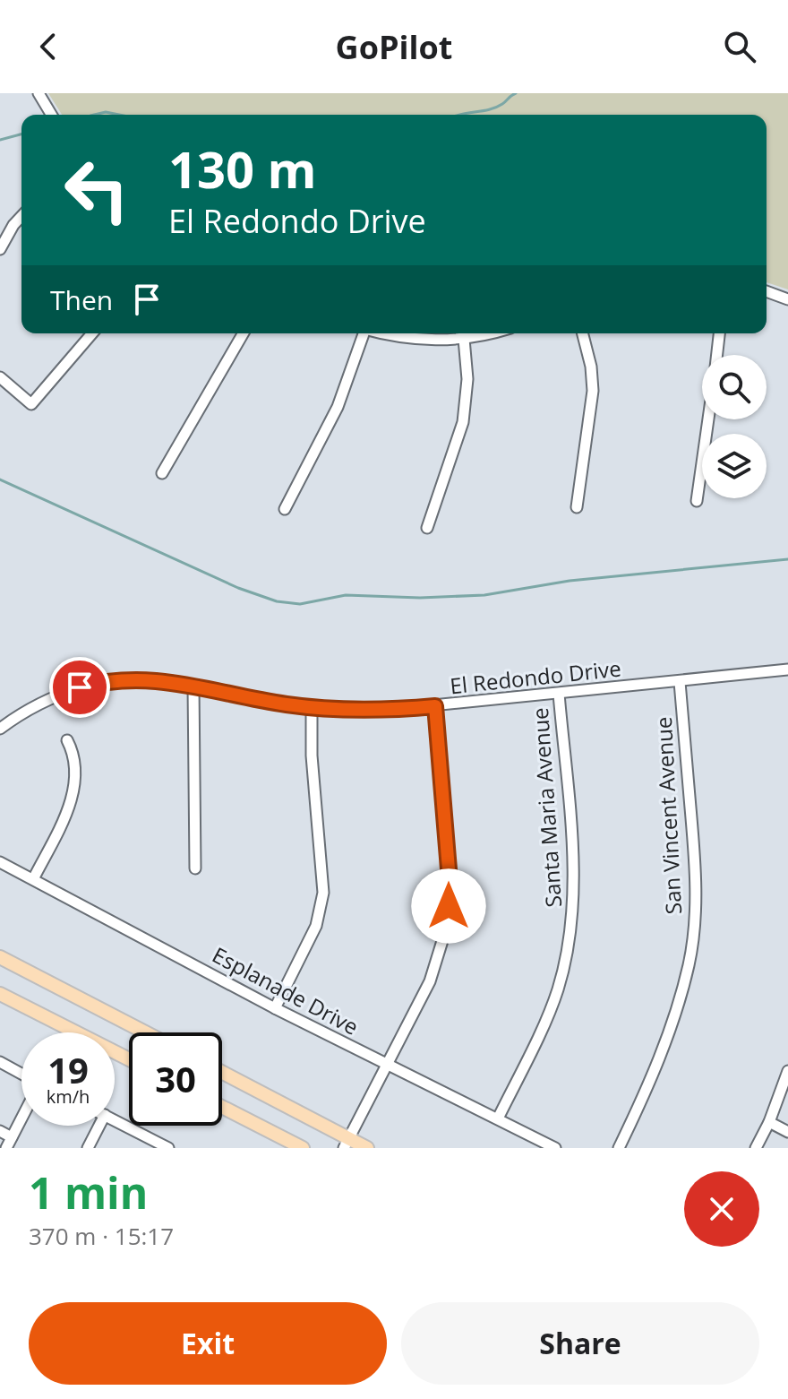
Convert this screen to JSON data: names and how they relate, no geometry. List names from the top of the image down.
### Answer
{
  "streets": {
    "street": [
      "El Redondo Drive",
      "Santa Maria Avenue",
      "San Vincent Avenue",
      "Esplanade Drive"
    ]
  },
  "crossings": [
    ["El Redondo Drive", "Santa Maria Avenue"],
    ["El Redondo Drive", "San Vincent Avenue"],
    ["Santa Maria Avenue", "Esplanade Drive"]
  ],
  "page": {
    "header": "GoPilot",
    "turn": ["130 m", "El Redondo Drive"],
    "then": "Then",
    "speed": "19 km/h",
    "limit": "30",
    "heading": ["1 min", "370 m · 15:17"],
    "buttons": ["Exit", "Share"]
  }
}
